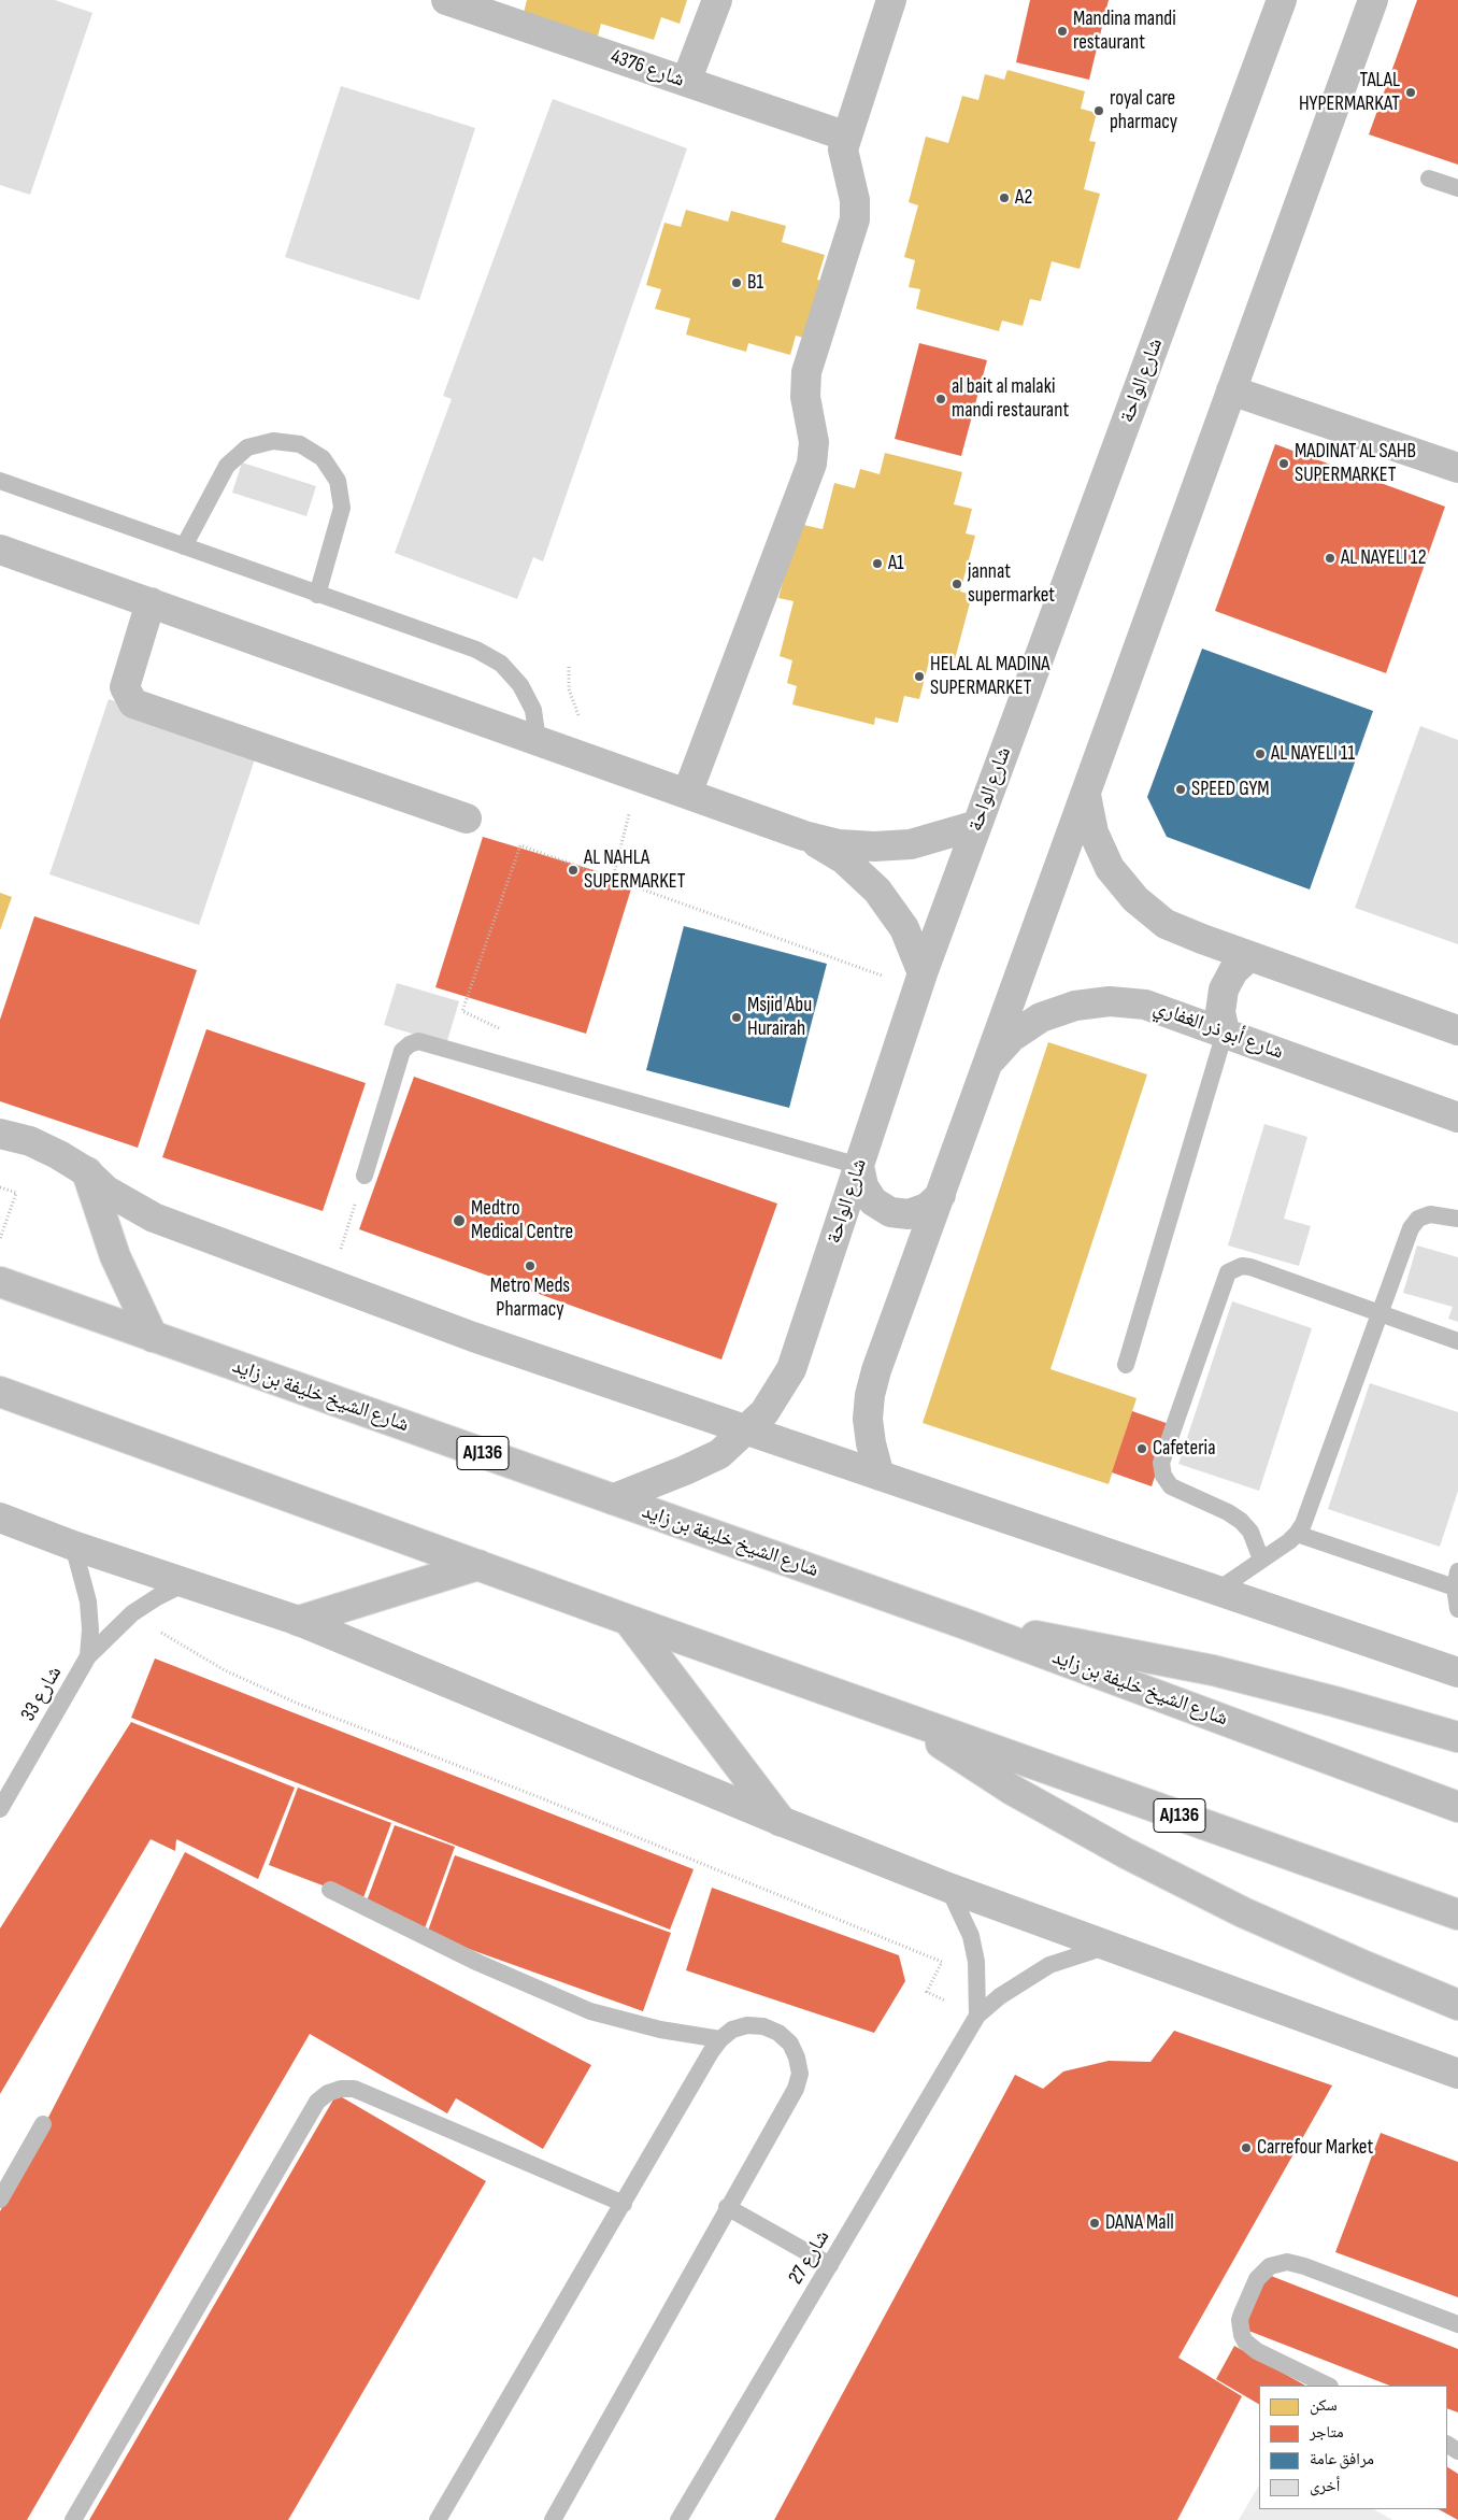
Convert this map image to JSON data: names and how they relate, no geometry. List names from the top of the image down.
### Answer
{
  "streets": {
    "street": [
      "شارع 4376",
      "شارع الواحة",
      "شارع أبو ذر الغفاري",
      "شارع الشيخ خليفة بن زايد",
      "AJ136"
    ],
    "lane": ["شارع 33", "شارع 27"]
  },
  "crossings": [
    ["شارع الواحة", "شارع الشيخ خليفة بن زايد"]
  ],
  "places": [
    "Mandina mandi restaurant",
    "TALAL HYPERMARKAT",
    "royal care pharmacy",
    "A2",
    "B1",
    "al bait al malaki mandi restaurant",
    "MADINAT AL SAHB SUPERMARKET",
    "AL NAYELI 12",
    "A1",
    "jannat supermarket",
    "HELAL AL MADINA SUPERMARKET",
    "AL NAYELI 11",
    "SPEED GYM",
    "AL NAHLA SUPERMARKET",
    "Msjid Abu Hurairah",
    "Medtro Medical Centre",
    "Metro Meds Pharmacy",
    "Cafeteria",
    "Carrefour Market",
    "DANA Mall"
  ],
  "legend": [
    "سكن",
    "متاجر",
    "مرافق عامة",
    "أخرى"
  ]
}
